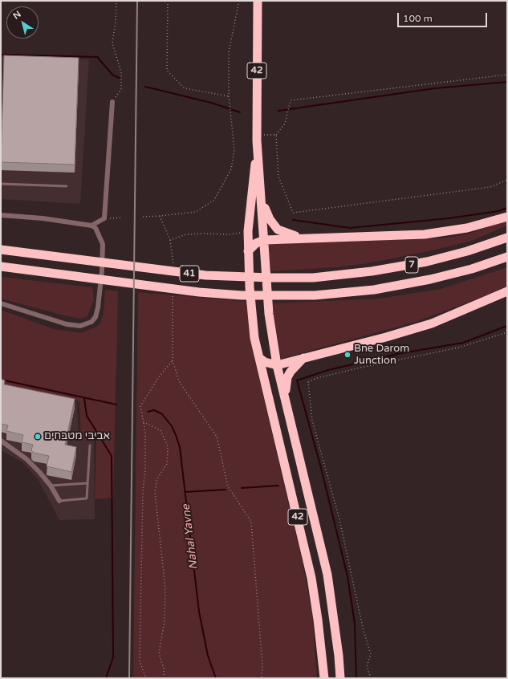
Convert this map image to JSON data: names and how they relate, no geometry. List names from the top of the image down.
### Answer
{
  "streets": {
    "highway": ["42", "7", "41"]
  },
  "crossings": [
    ["7", "41"]
  ],
  "water": ["Nahal Yavne"],
  "places": ["Bne Darom Junction", "אביבי מטבחים"],
  "scale_bar": "100 m",
  "north": "top left"
}
